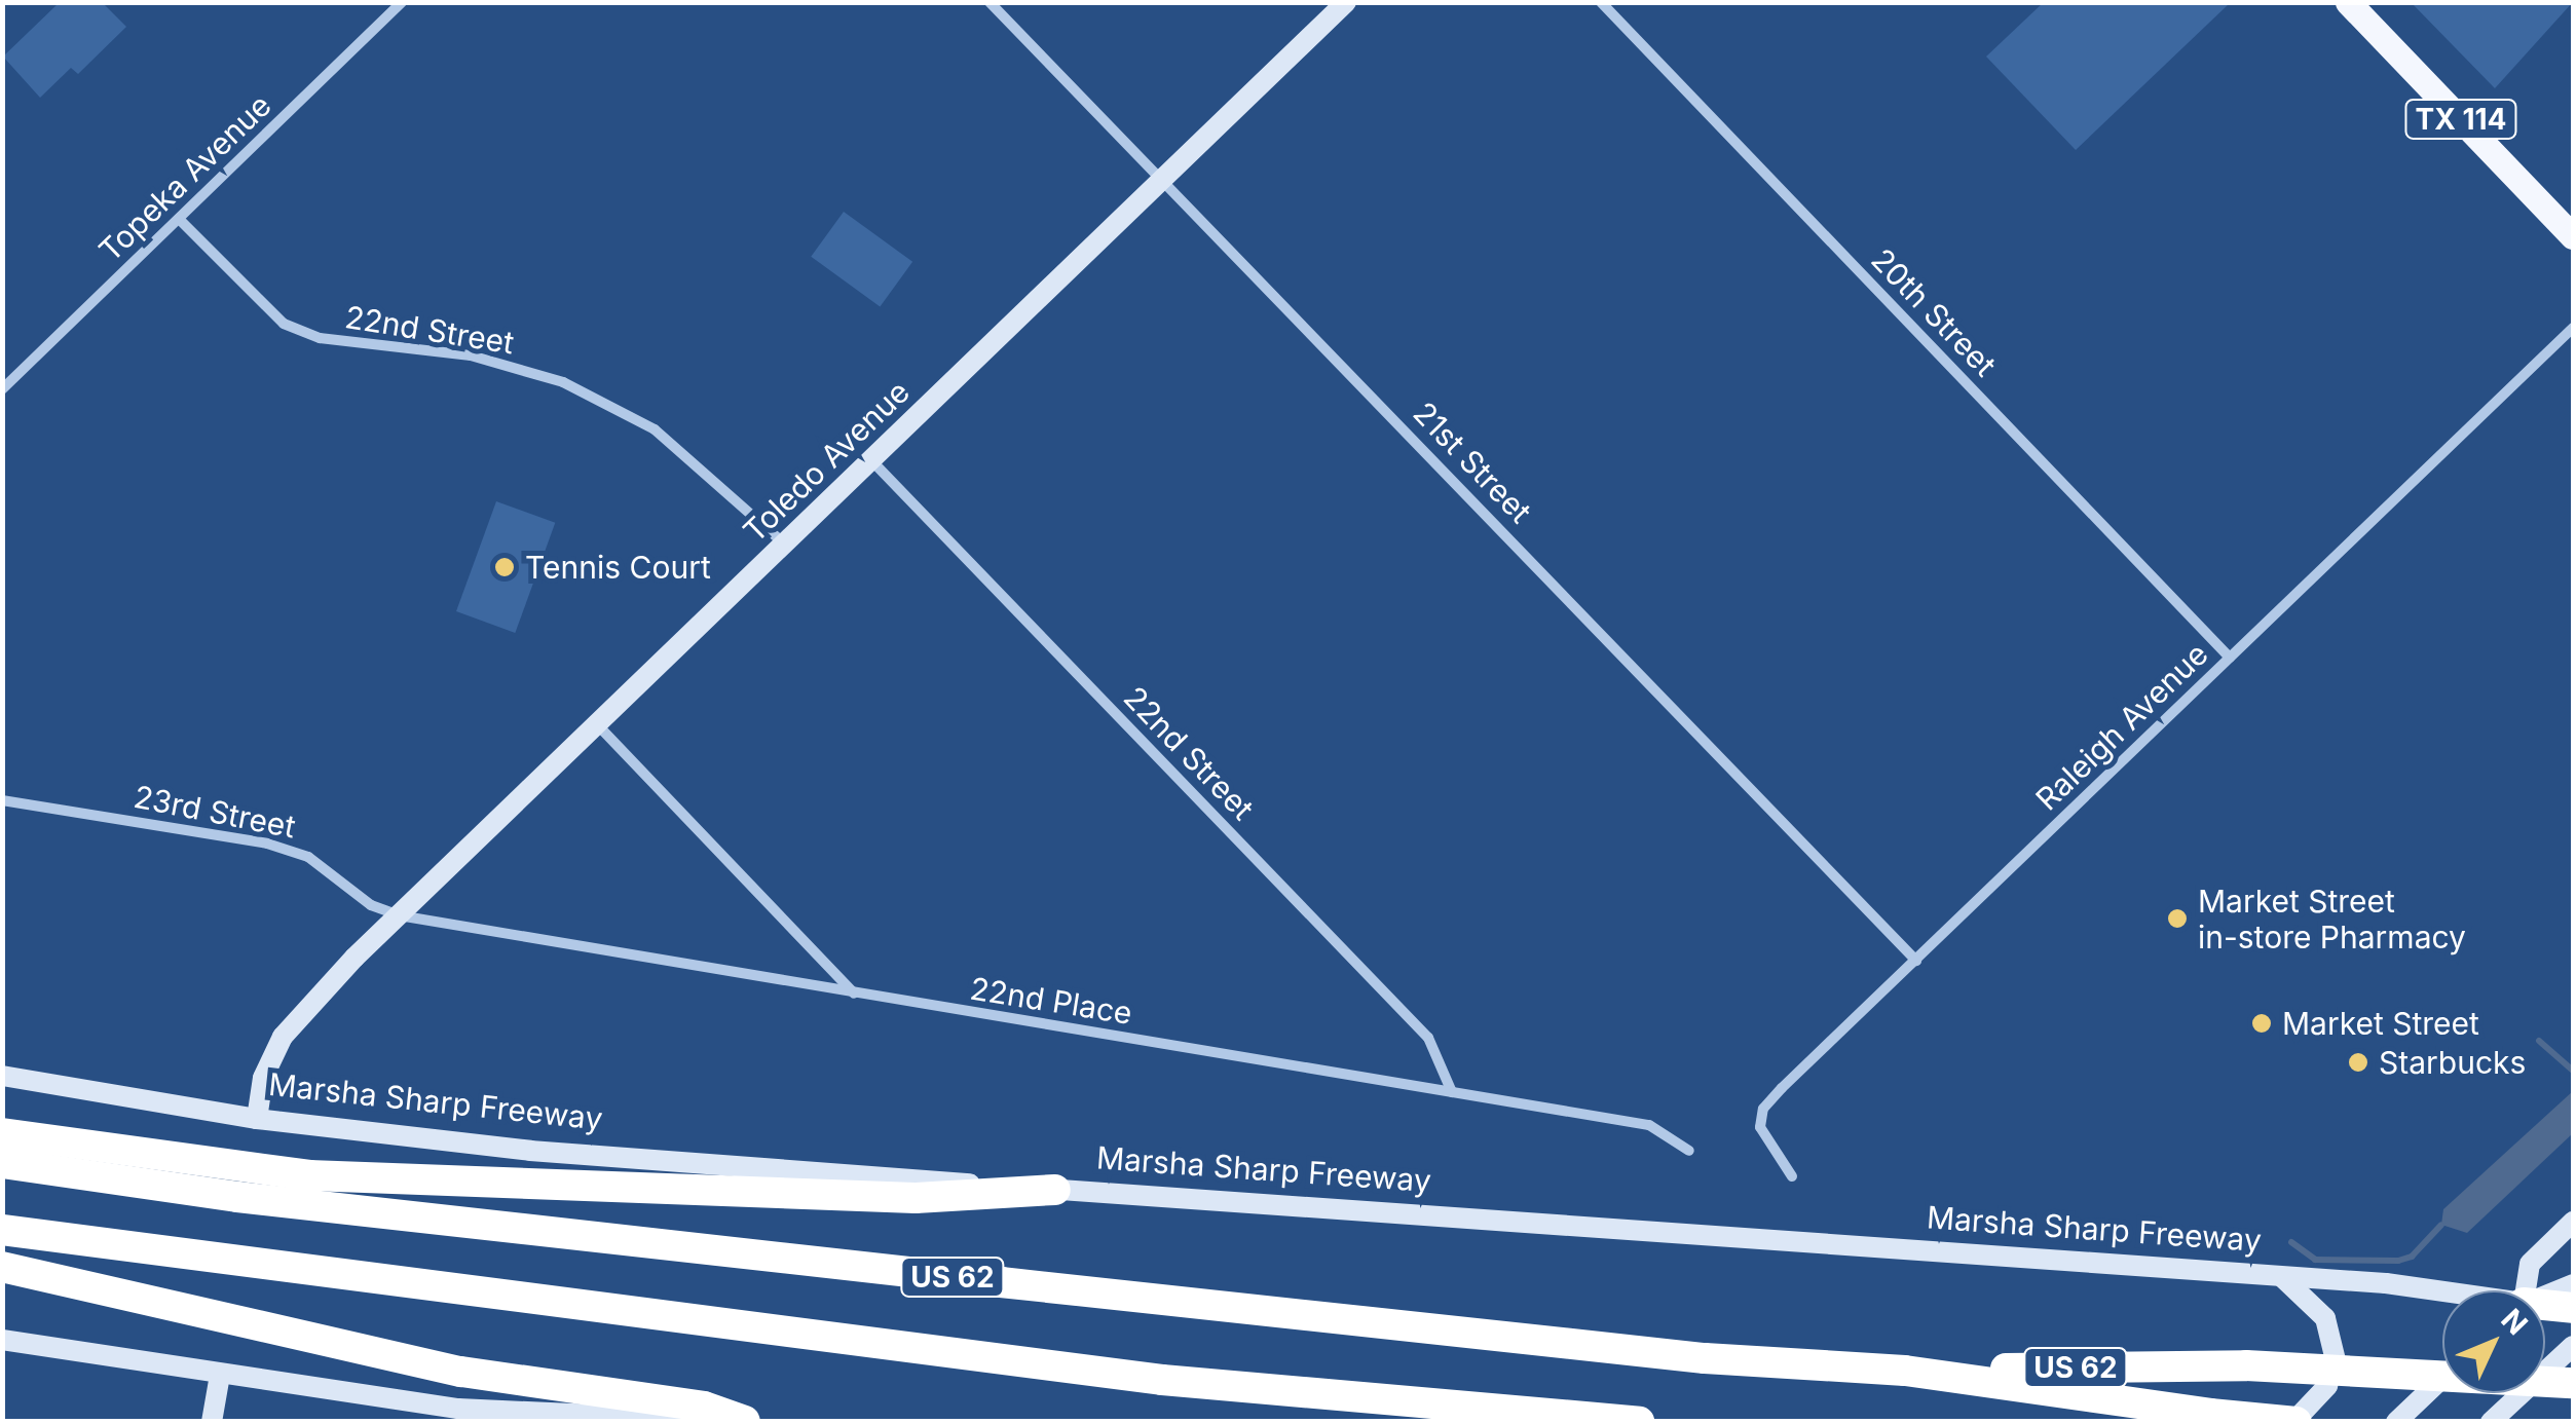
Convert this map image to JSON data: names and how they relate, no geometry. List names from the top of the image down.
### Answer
{
  "streets": {
    "highway": ["US 62"],
    "main road": ["TX 114", "Toledo Avenue", "Marsha Sharp Freeway"],
    "street": [
      "Topeka Avenue",
      "20th Street",
      "22nd Street",
      "21st Street",
      "Raleigh Avenue",
      "23rd Street",
      "22nd Place"
    ]
  },
  "crossings": [
    ["Topeka Avenue", "22nd Street"],
    ["20th Street", "Raleigh Avenue"],
    ["22nd Street", "Toledo Avenue"],
    ["22nd Street", "22nd Place"],
    ["Toledo Avenue", "21st Street"],
    ["Toledo Avenue", "23rd Street"],
    ["Toledo Avenue", "22nd Place"],
    ["Toledo Avenue", "Marsha Sharp Freeway"],
    ["21st Street", "Raleigh Avenue"],
    ["23rd Street", "22nd Place"]
  ],
  "places": [
    "Tennis Court",
    "Market Street in-store Pharmacy",
    "Market Street",
    "Starbucks"
  ],
  "north": "top right"
}
